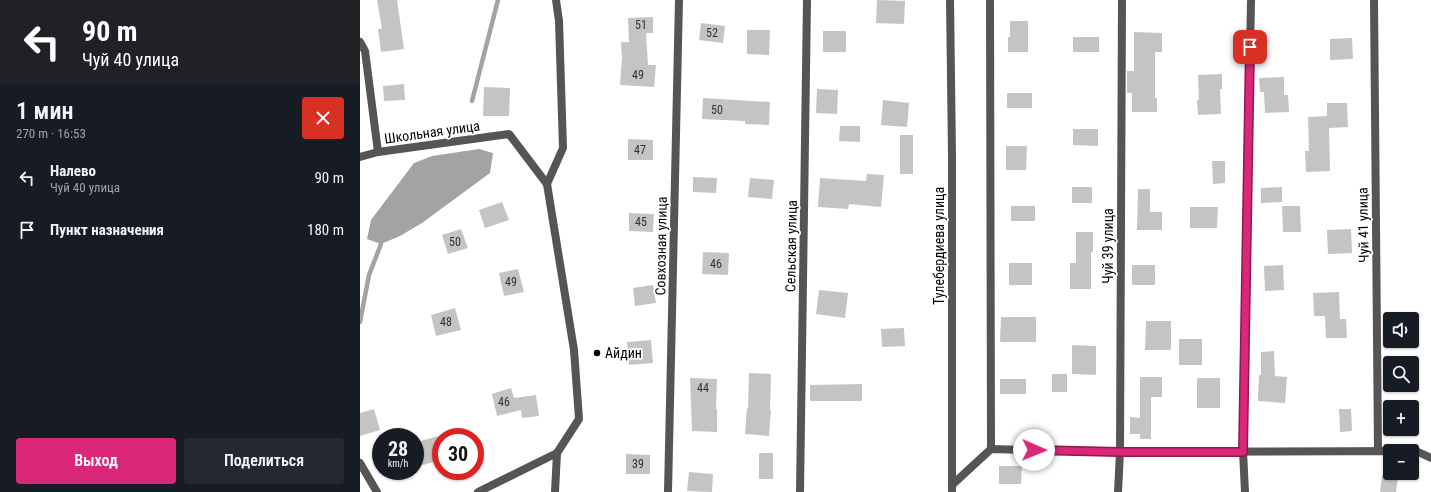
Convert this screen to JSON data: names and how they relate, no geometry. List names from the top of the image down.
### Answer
{
  "streets": {
    "street": [
      "Школьная улица",
      "Чуй 41 улица",
      "Совхозная улица",
      "Сельская улица",
      "Тулебердиева улица",
      "Чуй 39 улица"
    ]
  },
  "places": ["Айдин"],
  "house_numbers": [
    "51",
    "52",
    "49",
    "50",
    "47",
    "45",
    "50",
    "46",
    "49",
    "48",
    "44",
    "46",
    "39"
  ],
  "page": {
    "turn": ["90 m", "Чуй 40 улица"],
    "heading": ["1 мин", "270 m · 16:53"],
    "list": [
      {
        "name": "Налево",
        "note": "Чуй 40 улица",
        "value": "90 m"
      },
      {
        "name": "Пункт назначения",
        "value": "180 m"
      }
    ],
    "map_buttons": ["+", "−"],
    "speed": "28 km/h",
    "limit": "30",
    "buttons": ["Выход", "Поделиться"]
  }
}
